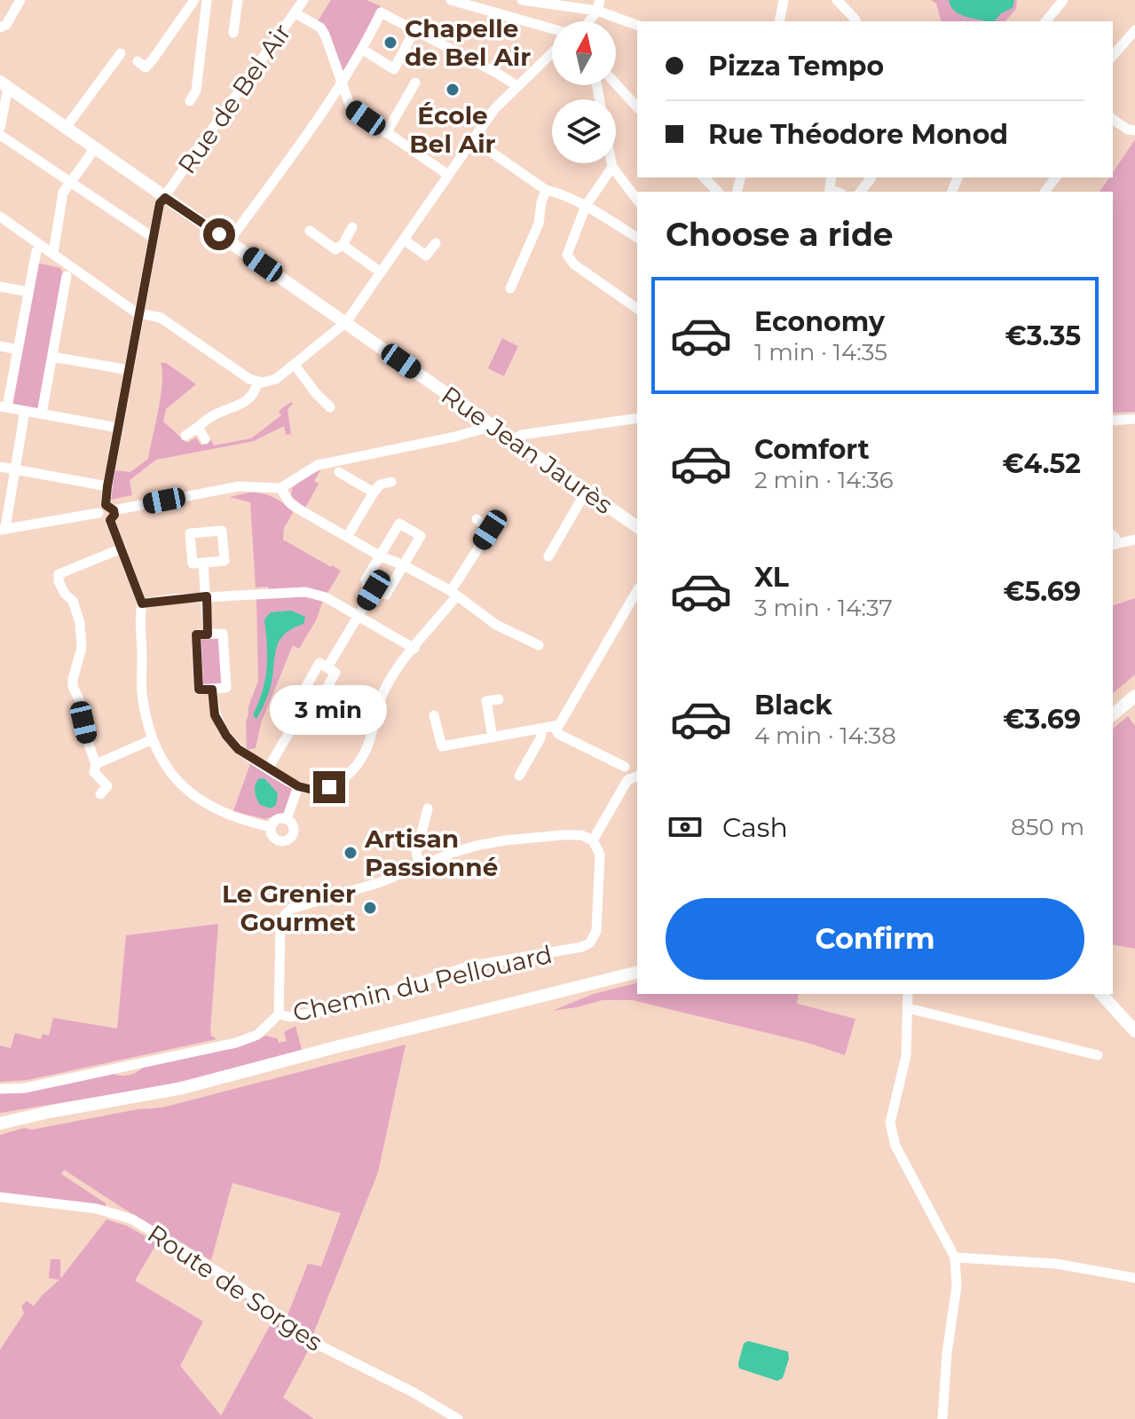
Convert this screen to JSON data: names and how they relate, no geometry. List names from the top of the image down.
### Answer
{
  "streets": {
    "main road": ["Rue Jean Jaurès"],
    "street": ["Rue de Bel Air", "Chemin du Pellouard", "Route de Sorges"]
  },
  "crossings": [
    ["Rue de Bel Air", "Rue Jean Jaurès"]
  ],
  "places": [
    "Chapelle de Bel Air",
    "École Bel Air",
    "Artisan Passionné",
    "Le Grenier Gourmet"
  ],
  "north": "top",
  "page": {
    "banner": ["Pizza Tempo", "Rue Théodore Monod"],
    "heading": "Choose a ride",
    "list": [
      {
        "name": "Economy",
        "note": "1 min · 14:35",
        "value": "€3.35"
      },
      {
        "name": "Comfort",
        "note": "2 min · 14:36",
        "value": "€4.52"
      },
      {
        "name": "XL",
        "note": "3 min · 14:37",
        "value": "€5.69"
      },
      {
        "name": "Black",
        "note": "4 min · 14:38",
        "value": "€3.69"
      }
    ],
    "bubble": "3 min",
    "pay": ["Cash", "850 m"],
    "buttons": "Confirm"
  }
}
